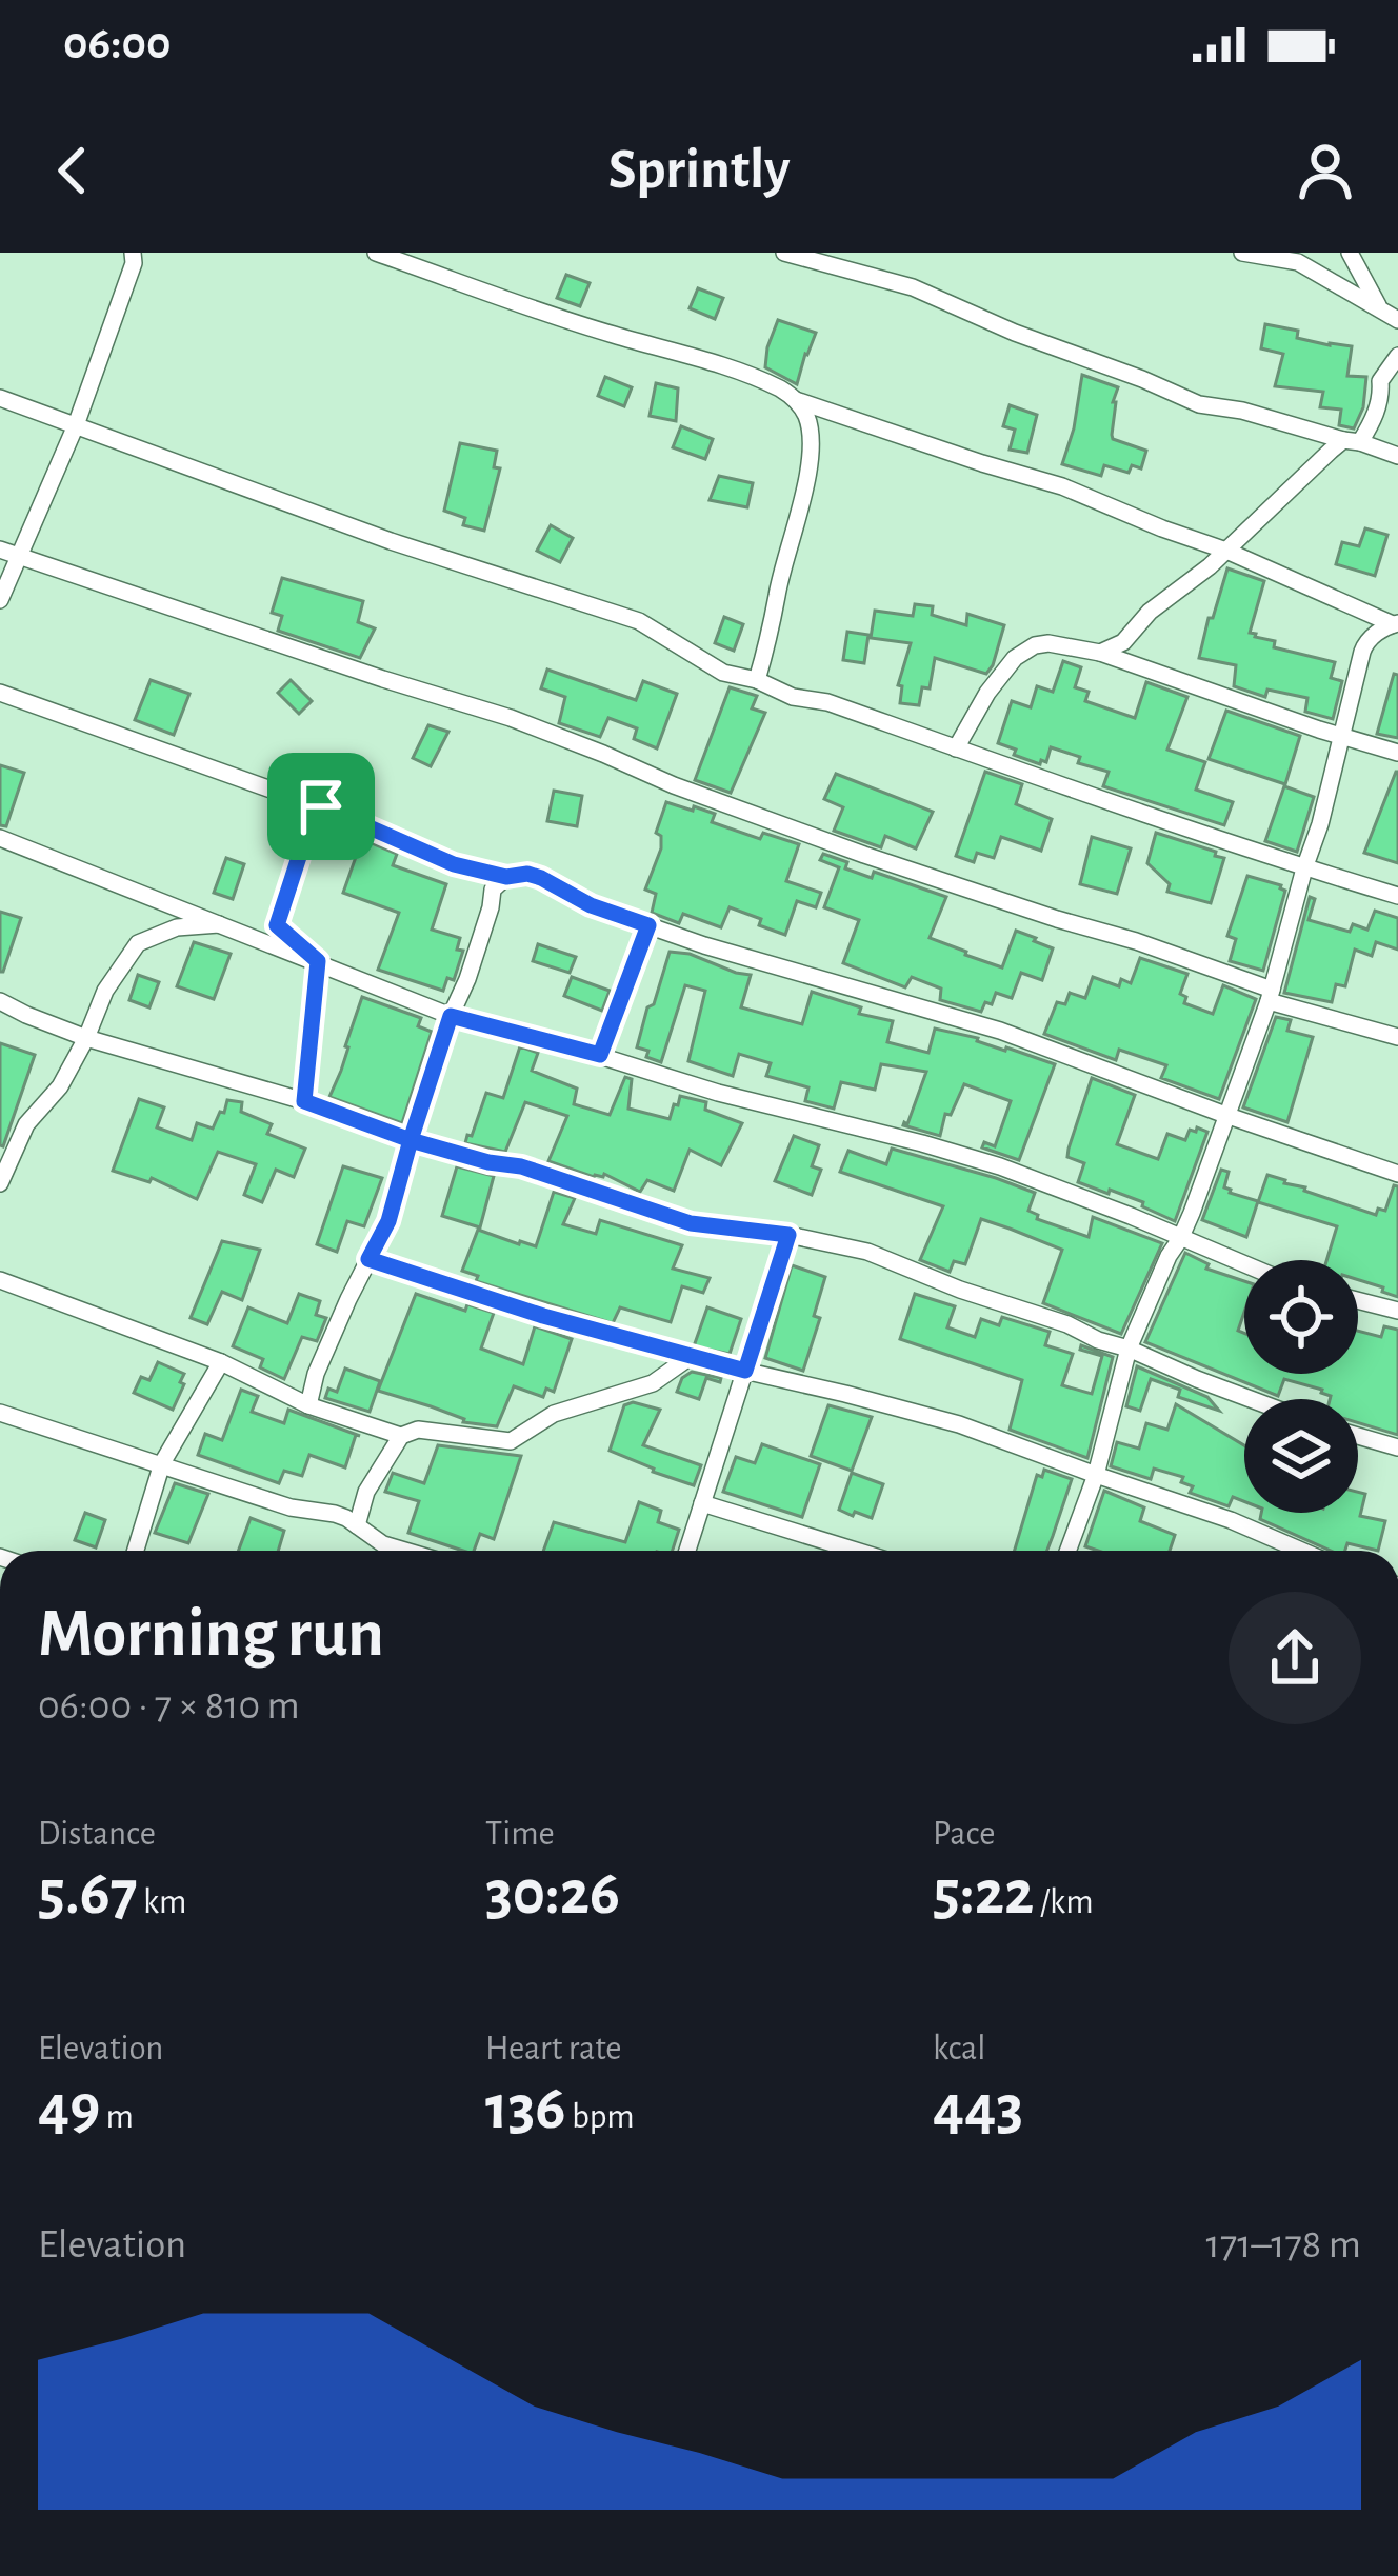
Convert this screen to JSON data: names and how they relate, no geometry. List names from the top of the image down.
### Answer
{
  "page": {
    "status": "06:00",
    "header": "Sprintly",
    "heading": ["Morning run", "06:00 · 7 × 810 m"],
    "stats": [
      ["Distance", "5.67 km"],
      ["Time", "30:26"],
      ["Pace", "5:22 /km"],
      ["Elevation", "49 m"],
      ["Heart rate", "136 bpm"],
      ["kcal", "443"]
    ],
    "chart": ["Elevation", "171–178 m"]
  }
}
